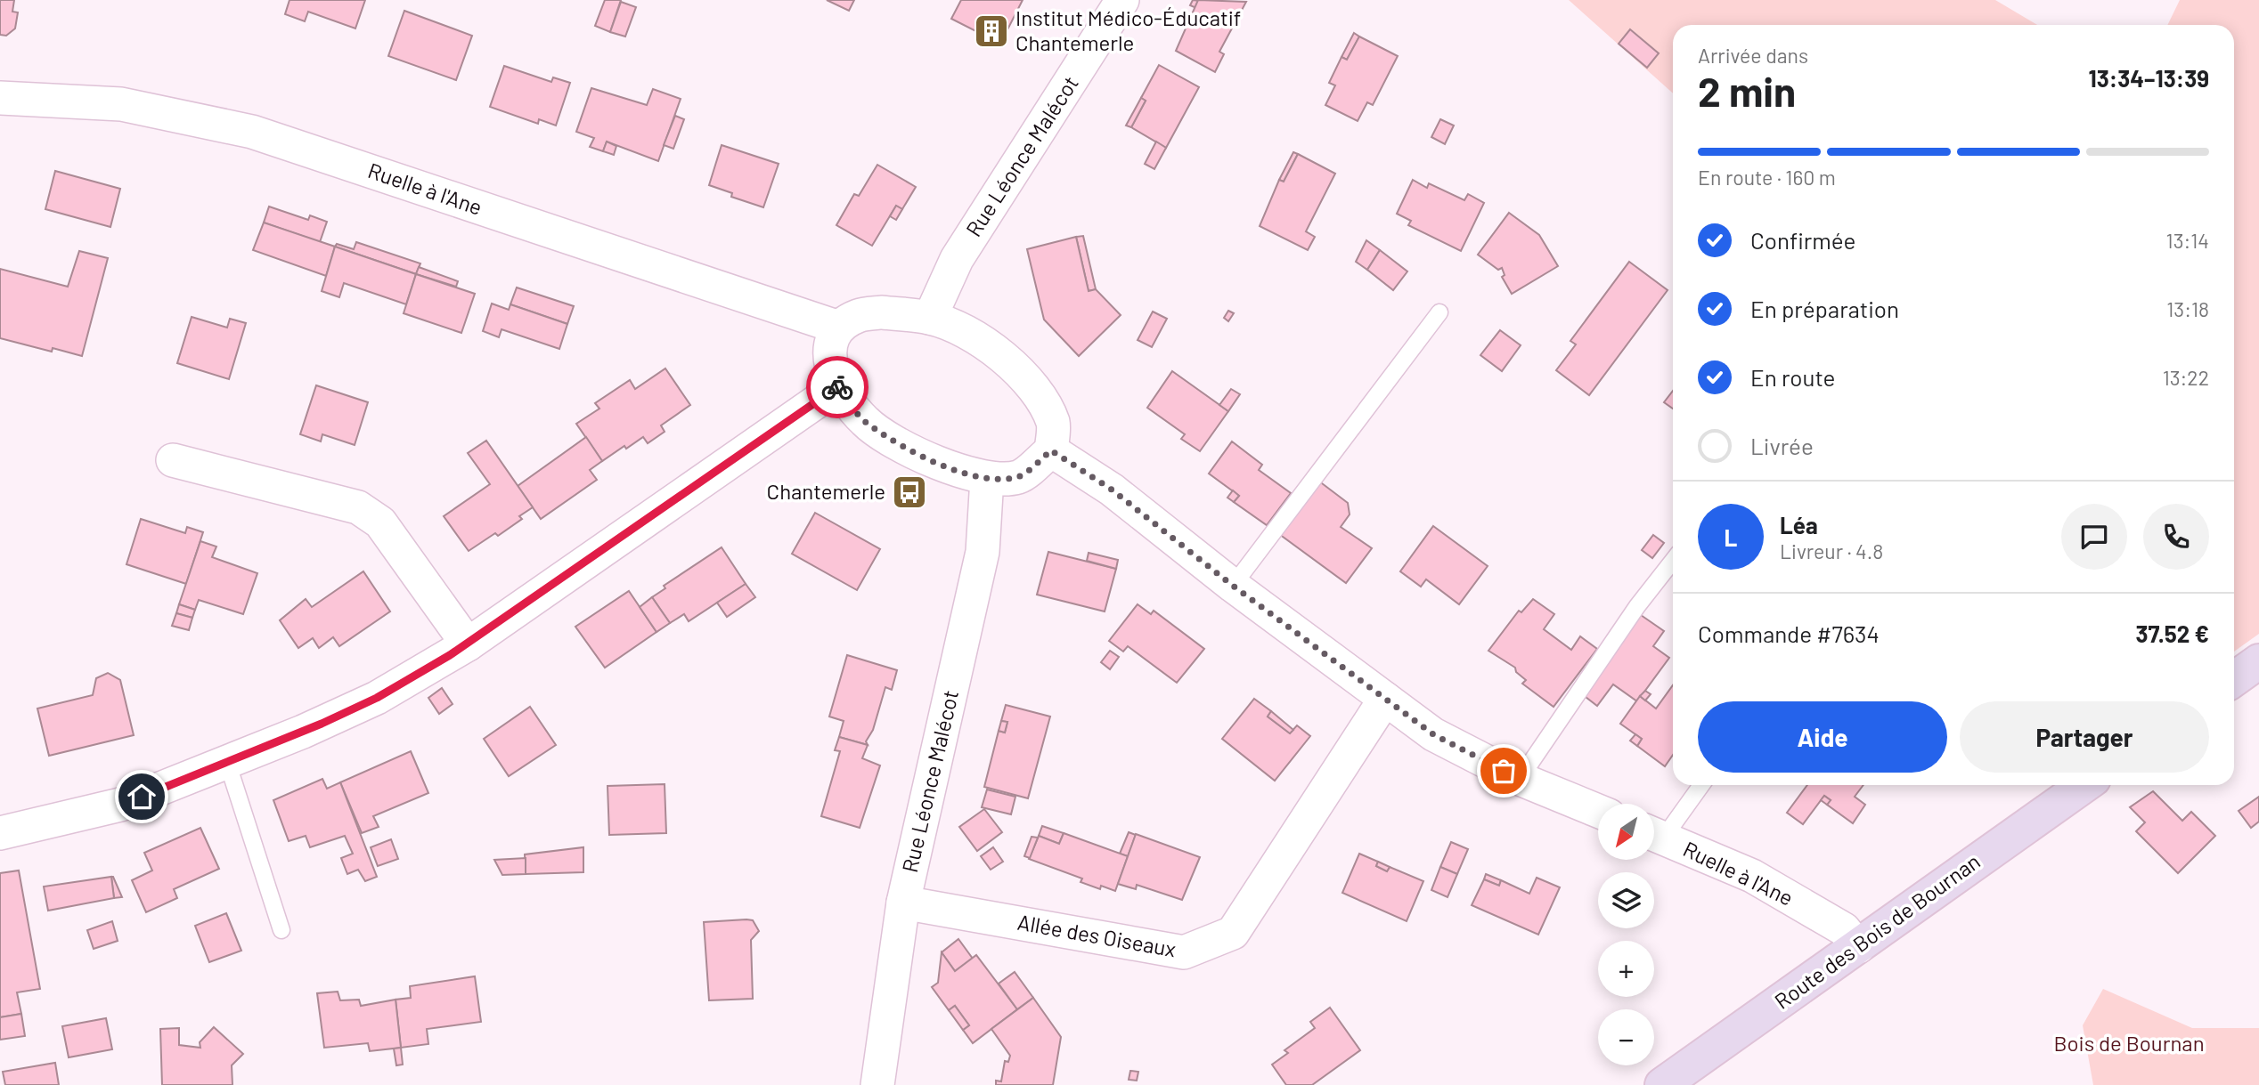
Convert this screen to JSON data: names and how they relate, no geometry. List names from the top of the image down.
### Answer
{
  "streets": {
    "street": [
      "Rue Léonce Malécot",
      "Ruelle à l'Ane",
      "Route des Bois de Bournan",
      "Allée des Oiseaux"
    ]
  },
  "crossings": [
    ["Rue Léonce Malécot", "Allée des Oiseaux"],
    ["Ruelle à l'Ane", "Route des Bois de Bournan"]
  ],
  "parks": ["Bois de Bournan"],
  "places": {
    "building": ["Institut Médico-Éducatif Chantemerle"],
    "bus stop": ["Chantemerle"]
  },
  "north": "bottom left",
  "page": {
    "heading": ["2 min", "Arrivée dans", "13:34–13:39"],
    "panel": [
      "Léa",
      "Livreur · 4.8",
      "Commande #7634",
      "37.52 €"
    ],
    "bar": "En route · 160 m",
    "list": [
      ["Confirmée", "13:14"],
      ["En préparation", "13:18"],
      ["En route", "13:22"],
      "Livrée"
    ],
    "round": "L",
    "buttons": ["Aide", "Partager"],
    "map_buttons": ["+", "−"]
  }
}
